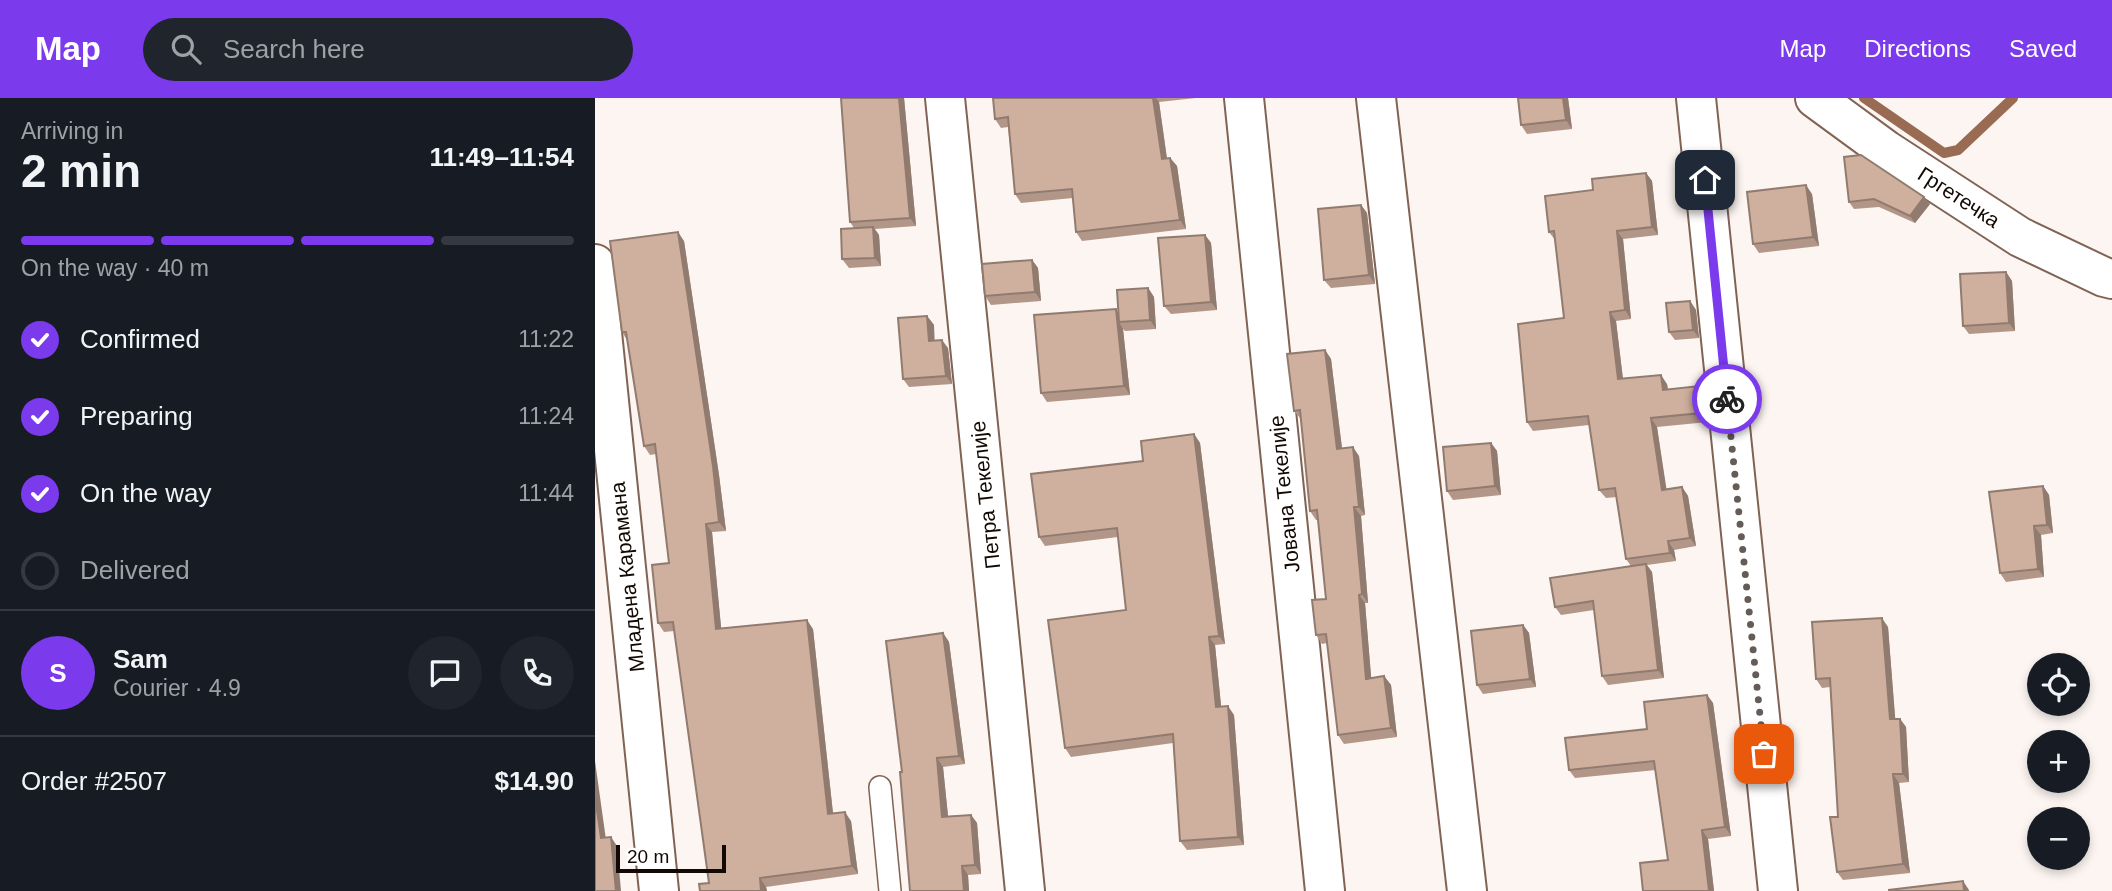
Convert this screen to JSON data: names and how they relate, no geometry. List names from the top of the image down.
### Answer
{
  "streets": {
    "street": [
      "Гргетечка",
      "Јована Текелије",
      "Петра Текелије",
      "Младена Карамана"
    ]
  },
  "scale_bar": "20 m",
  "page": {
    "header": "Map",
    "search": "Search here",
    "nav": ["Map", "Directions", "Saved"],
    "heading": ["2 min", "Arriving in", "11:49–11:54"],
    "panel": [
      "Sam",
      "Courier · 4.9",
      "Order #2507",
      "$14.90"
    ],
    "bar": "On the way · 40 m",
    "list": [
      ["Confirmed", "11:22"],
      ["Preparing", "11:24"],
      ["On the way", "11:44"],
      "Delivered"
    ],
    "round": "S",
    "map_buttons": ["+", "−"],
    "scale": "20 m"
  }
}
